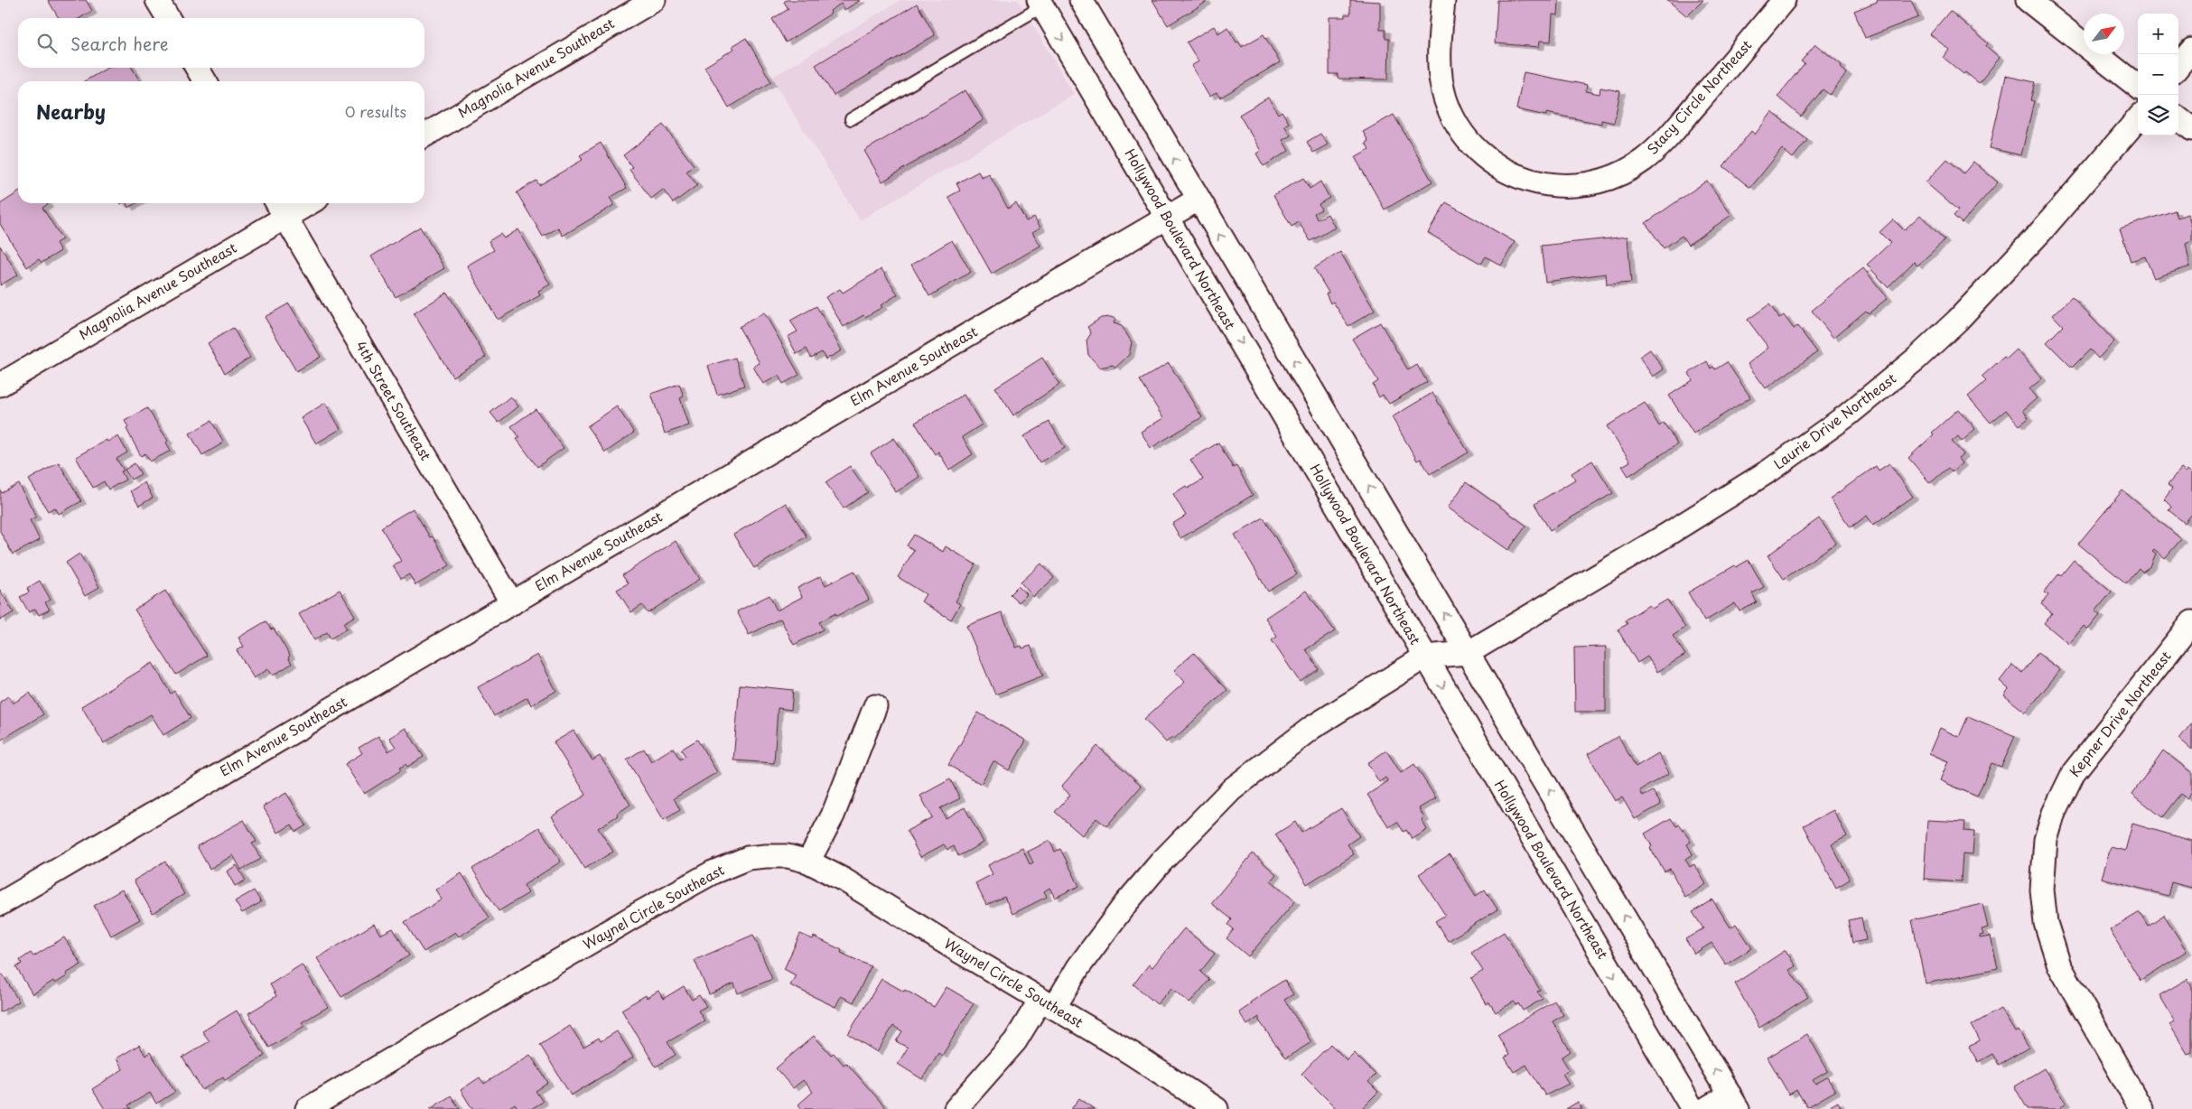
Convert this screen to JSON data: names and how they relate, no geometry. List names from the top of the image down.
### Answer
{
  "streets": {
    "street": [
      "Magnolia Avenue Southeast",
      "Stacy Circle Northeast",
      "Hollywood Boulevard Northeast",
      "Elm Avenue Southeast",
      "4th Street Southeast",
      "Laurie Drive Northeast",
      "Kepner Drive Northeast",
      "Waynel Circle Southeast"
    ]
  },
  "crossings": [
    ["Magnolia Avenue Southeast", "4th Street Southeast"],
    ["Hollywood Boulevard Northeast", "Elm Avenue Southeast"],
    ["Elm Avenue Southeast", "4th Street Southeast"]
  ],
  "north": "top right",
  "page": {
    "map_buttons": ["+", "−"],
    "search": "Search here",
    "heading": ["Nearby", "0 results"]
  }
}
